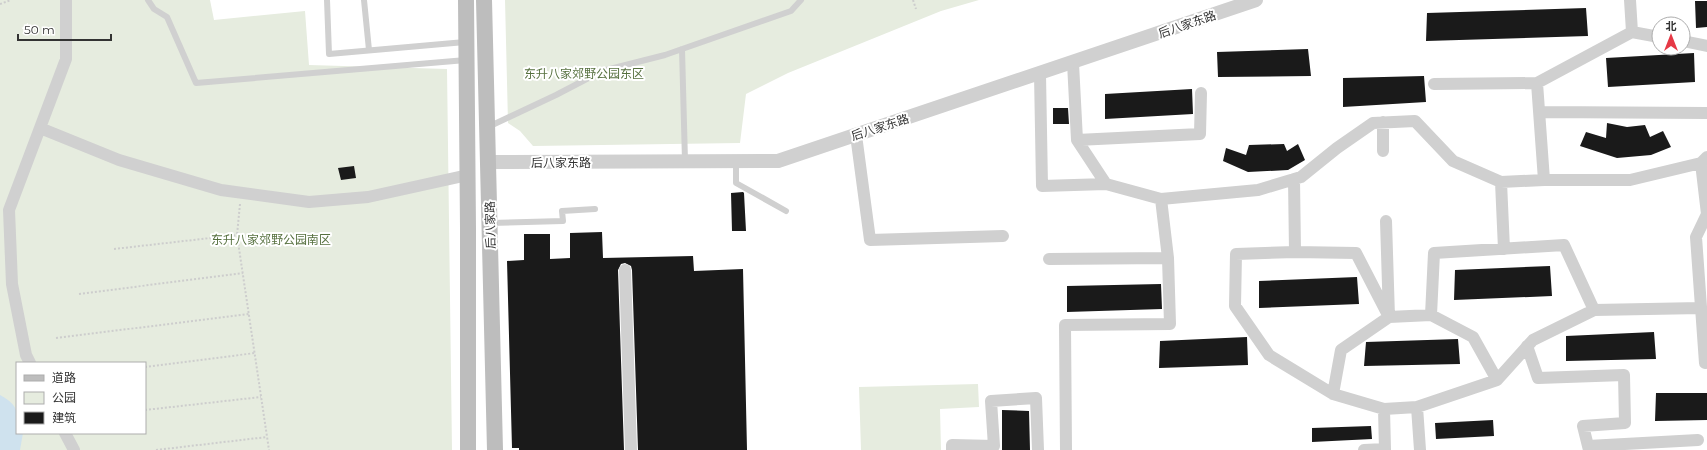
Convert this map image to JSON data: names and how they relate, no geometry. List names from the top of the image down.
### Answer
{
  "streets": {
    "main road": ["后八家路"],
    "street": ["后八家东路"]
  },
  "crossings": [
    ["后八家东路", "后八家路"]
  ],
  "parks": ["东升八家郊野公园东区", "东升八家郊野公园南区"],
  "legend": ["道路", "公园", "建筑"],
  "scale_bar": "50 m",
  "north": "top"
}
